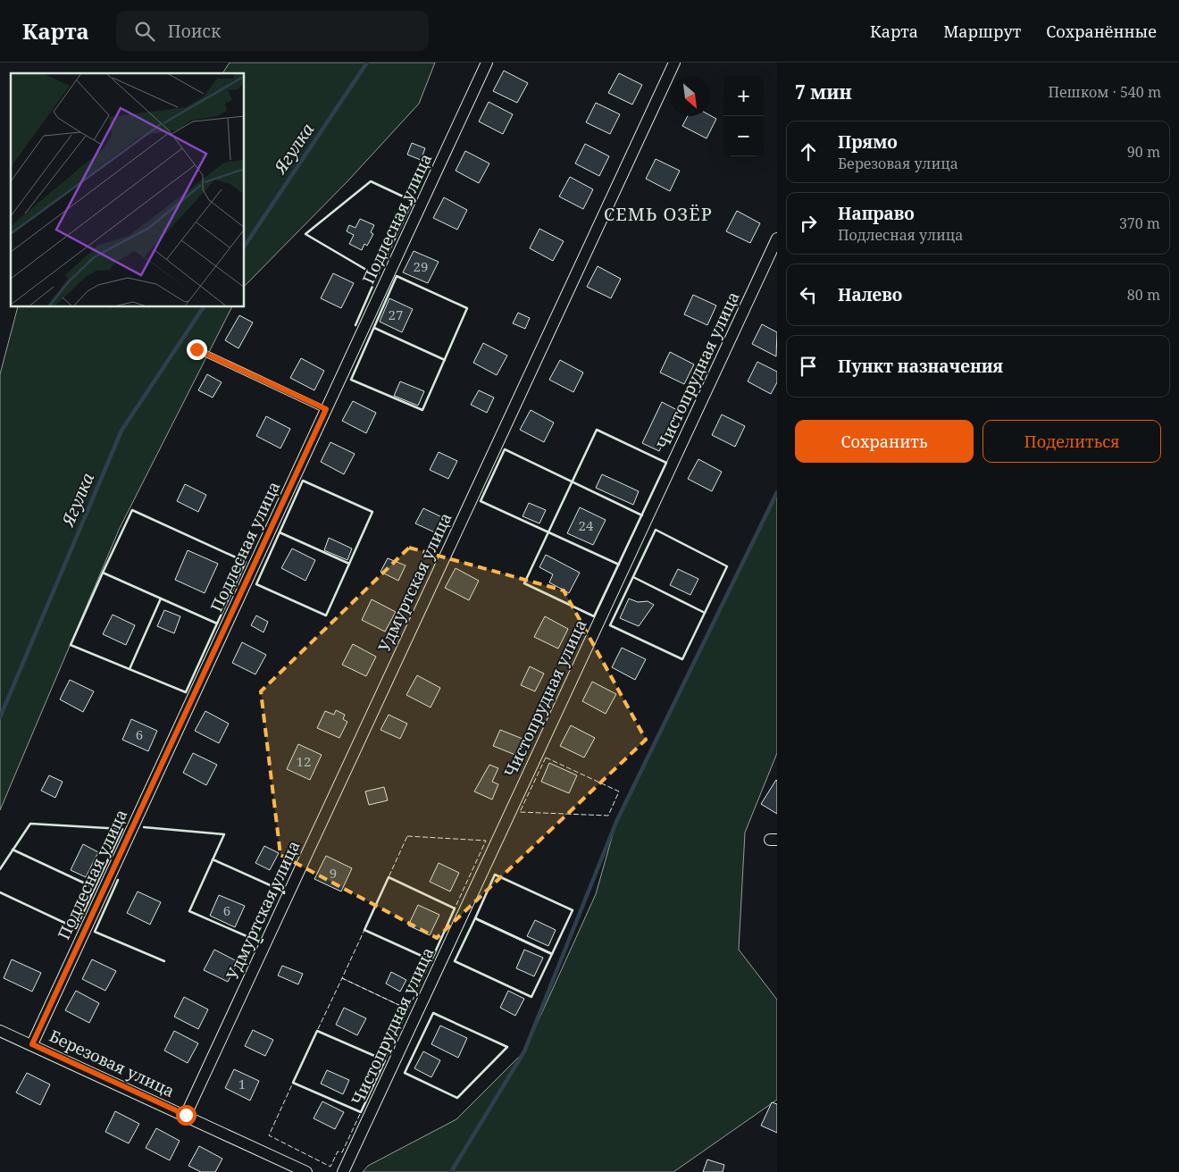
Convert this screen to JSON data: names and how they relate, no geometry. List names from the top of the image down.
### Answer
{
  "streets": {
    "street": [
      "Подлесная улица",
      "Чистопрудная улица",
      "Удмуртская улица",
      "Березовая улица"
    ]
  },
  "crossings": [
    ["Подлесная улица", "Березовая улица"],
    ["Удмуртская улица", "Березовая улица"]
  ],
  "districts": ["СЕМЬ ОЗЁР"],
  "water": ["Ягулка"],
  "house_numbers": [
    "29",
    "27",
    "24",
    "6",
    "12",
    "9",
    "6",
    "1"
  ],
  "north": "bottom right",
  "page": {
    "header": "Карта",
    "search": "Поиск",
    "nav": ["Карта", "Маршрут", "Сохранённые"],
    "heading": ["7 мин", "Пешком · 540 m"],
    "map_buttons": ["+", "−"],
    "list": [
      ["Прямо", "Березовая улица", "90 m"],
      ["Направо", "Подлесная улица", "370 m"],
      ["Налево", "80 m"],
      "Пункт назначения"
    ],
    "buttons": ["Сохранить", "Поделиться"]
  }
}
